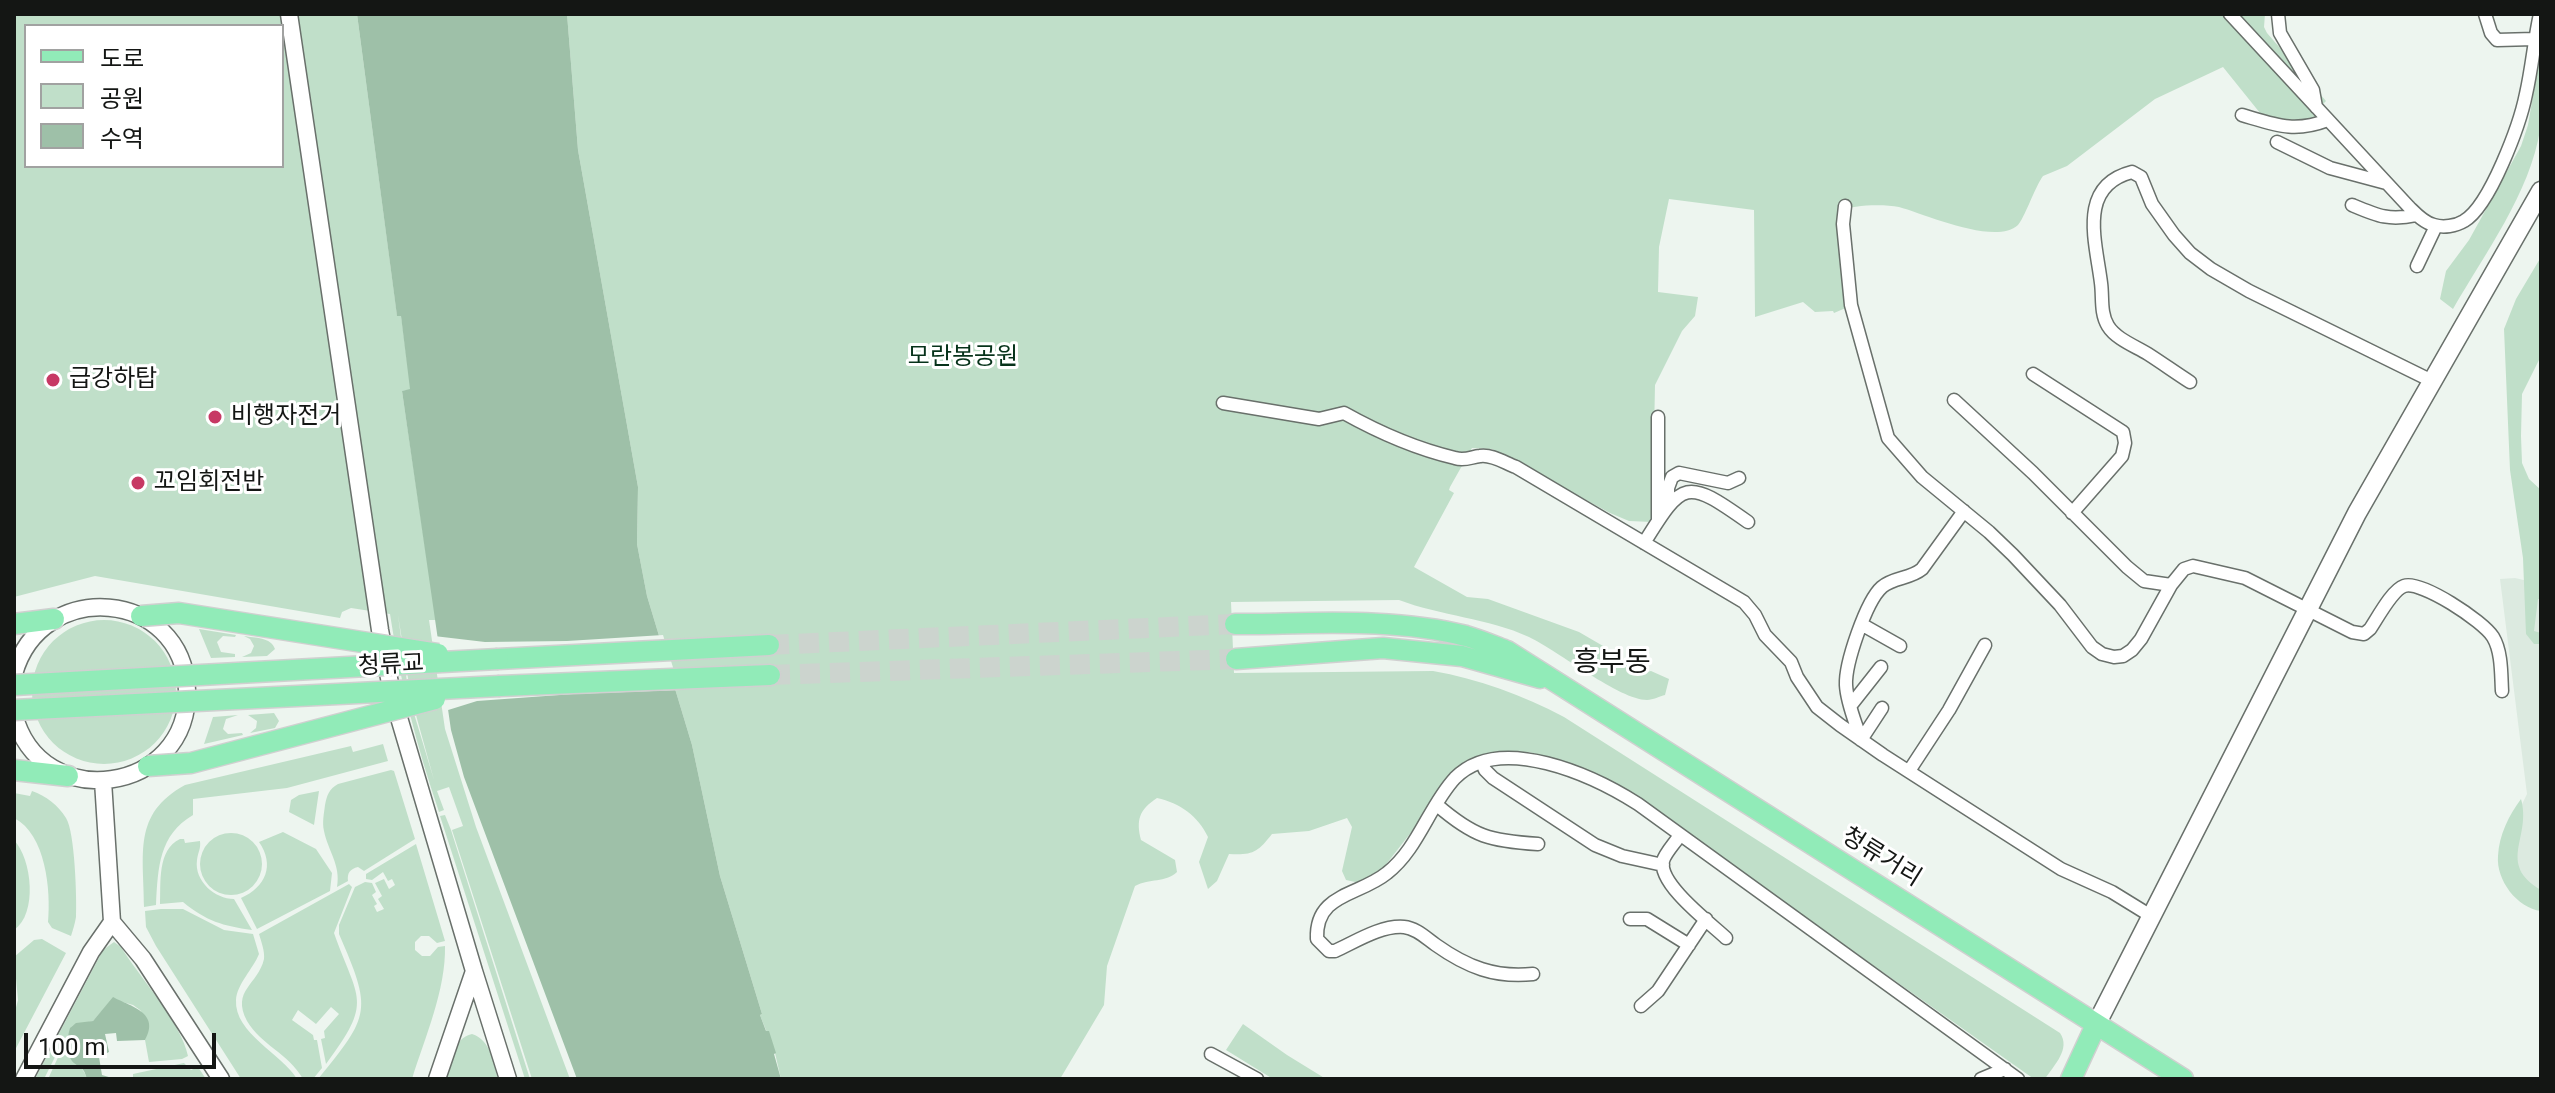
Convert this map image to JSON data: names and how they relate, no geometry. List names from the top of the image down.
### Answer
{
  "streets": {
    "main road": ["청류교", "청류거리"]
  },
  "districts": ["흥부동"],
  "parks": ["모란봉공원"],
  "places": ["급강하탑", "비행자전거", "꼬임회전반"],
  "legend": ["도로", "공원", "수역"],
  "scale_bar": "100 m"
}
